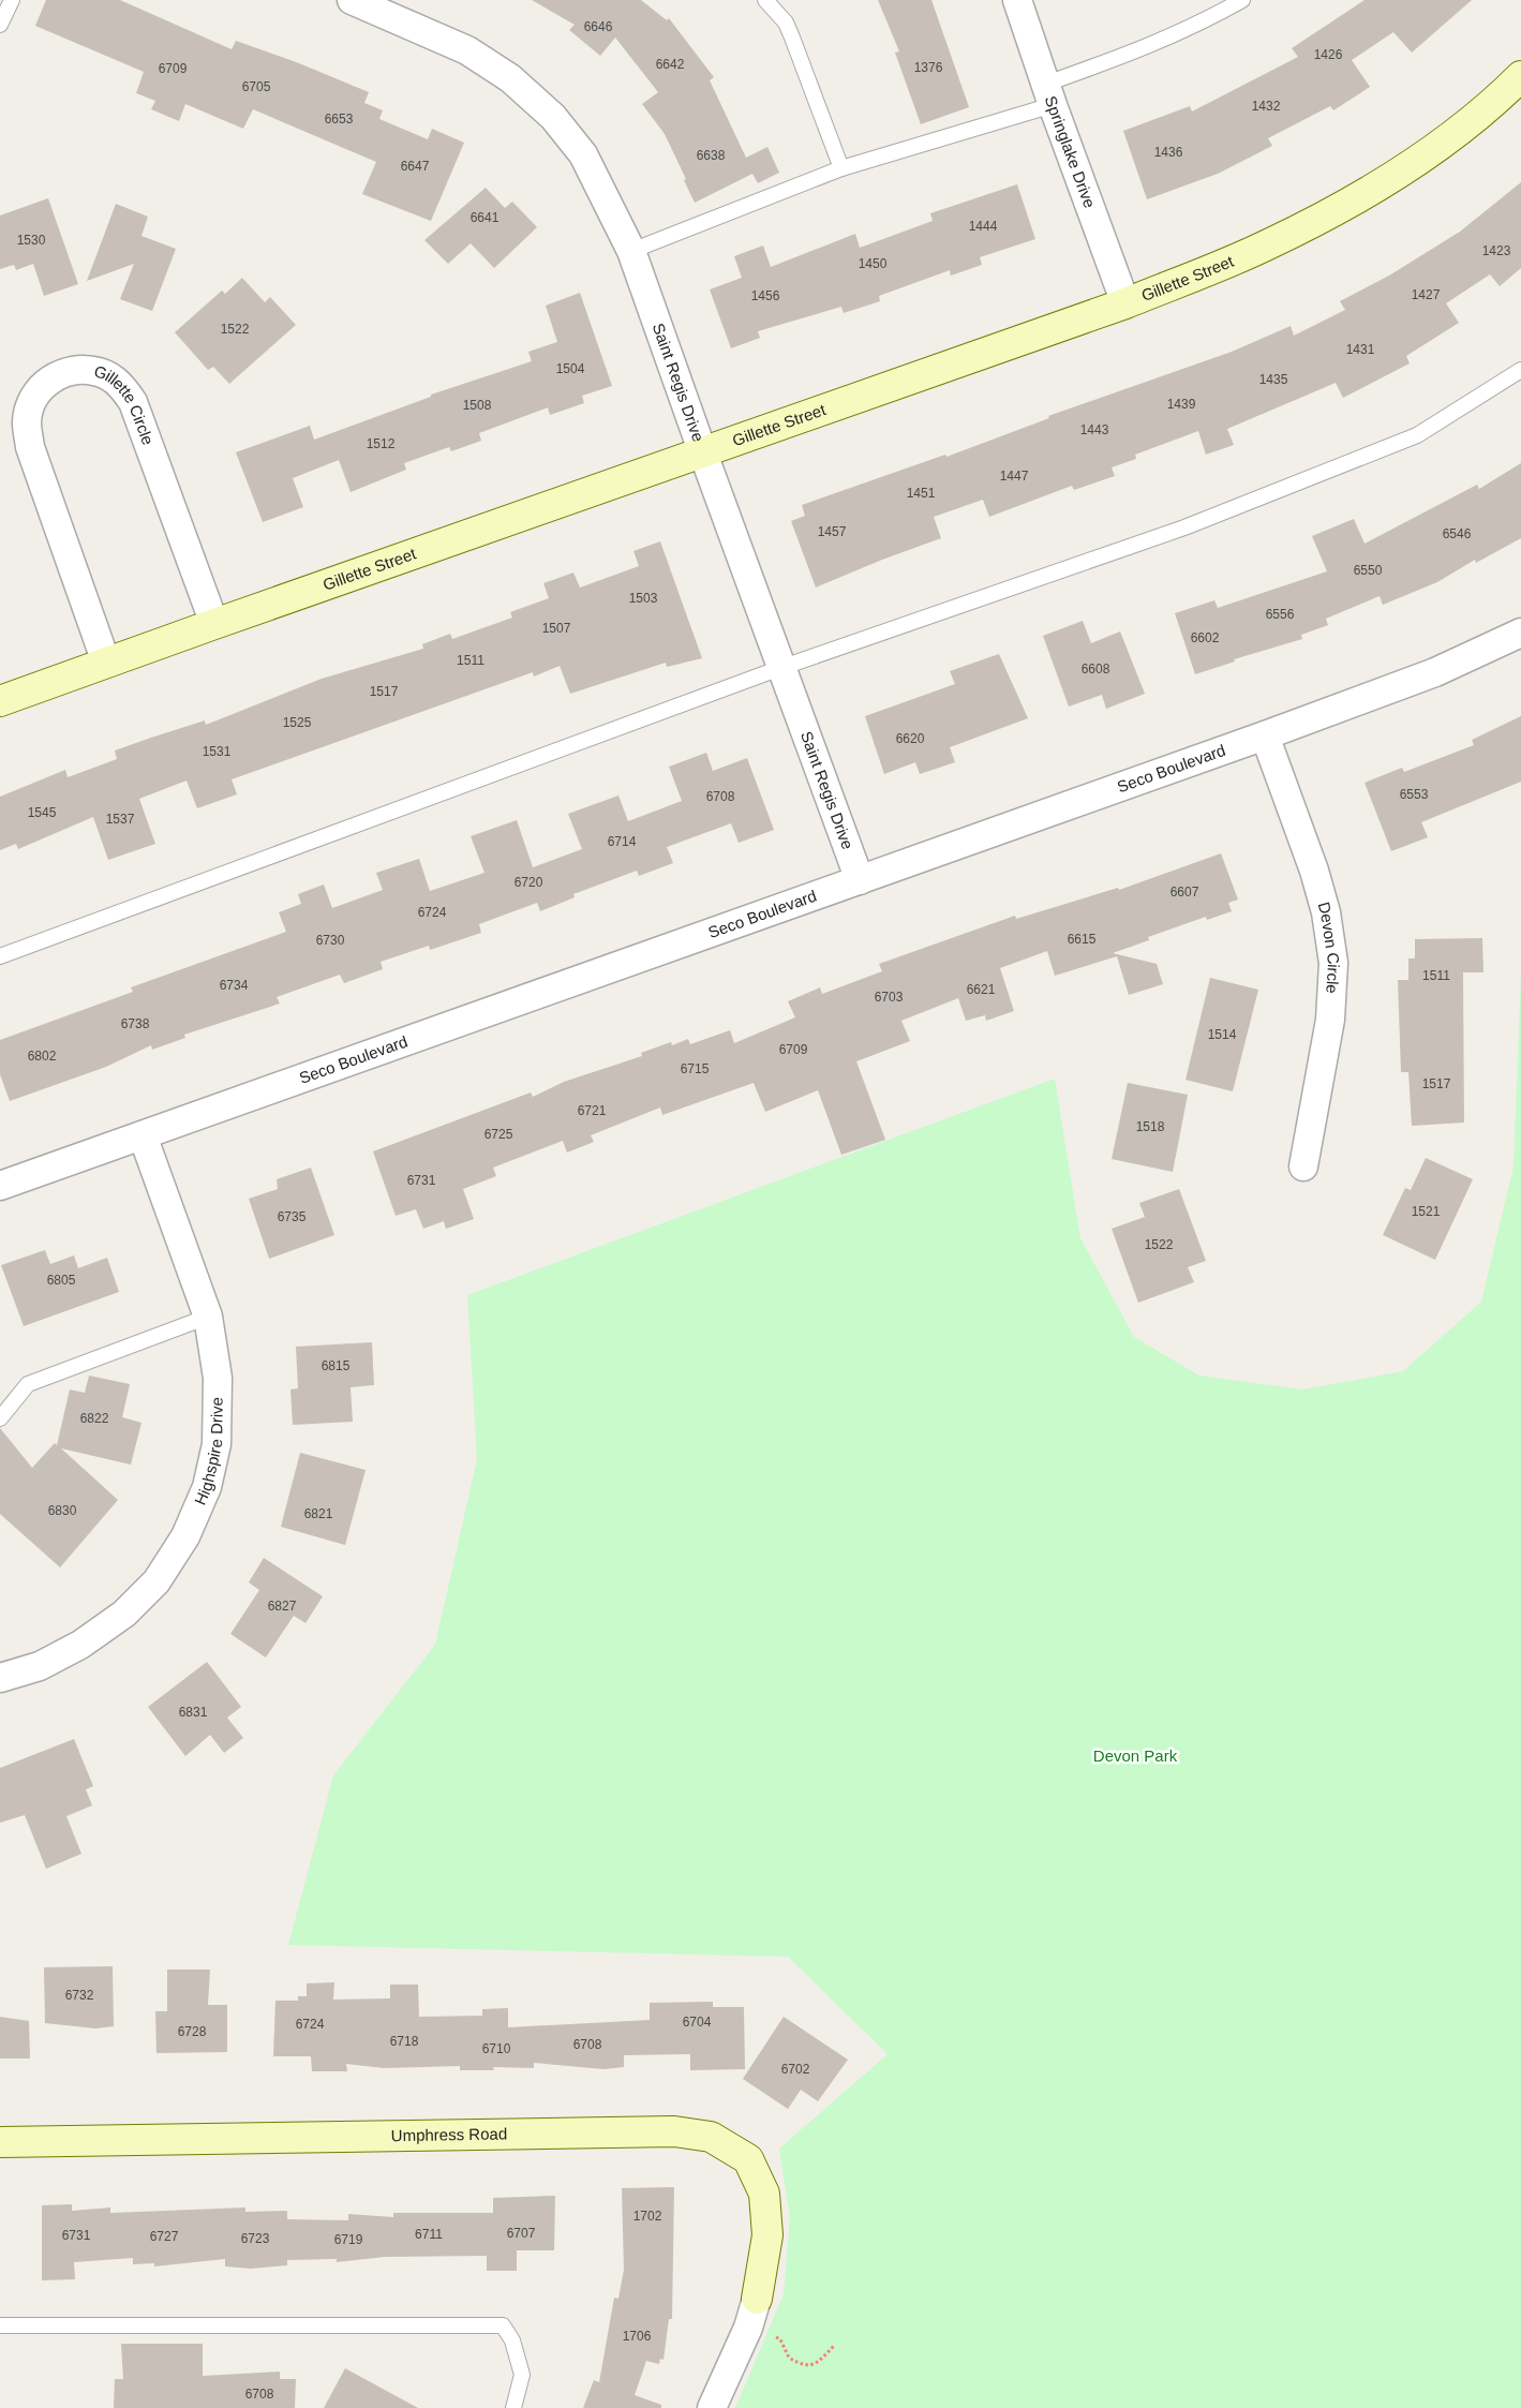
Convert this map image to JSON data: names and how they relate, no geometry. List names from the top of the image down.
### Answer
{
  "streets": {
    "street": [
      "Springlake Drive",
      "Gillette Street",
      "Saint Regis Drive",
      "Gillette Circle",
      "Seco Boulevard",
      "Devon Circle",
      "Highspire Drive",
      "Umphress Road"
    ]
  },
  "crossings": [
    ["Springlake Drive", "Gillette Street"],
    ["Gillette Street", "Saint Regis Drive"],
    ["Gillette Street", "Gillette Circle"],
    ["Saint Regis Drive", "Seco Boulevard"],
    ["Seco Boulevard", "Devon Circle"],
    ["Seco Boulevard", "Highspire Drive"]
  ],
  "parks": ["Devon Park"],
  "house_numbers": [
    "6646",
    "1426",
    "6642",
    "1376",
    "6709",
    "6705",
    "1432",
    "6653",
    "1436",
    "6638",
    "6647",
    "6641",
    "1444",
    "1530",
    "1423",
    "1450",
    "1427",
    "1456",
    "1522",
    "1431",
    "1504",
    "1435",
    "1439",
    "1508",
    "1443",
    "1512",
    "1447",
    "1451",
    "1457",
    "6546",
    "6550",
    "1503",
    "6556",
    "1507",
    "6602",
    "1511",
    "6608",
    "1517",
    "1525",
    "6620",
    "1531",
    "6553",
    "6708",
    "1545",
    "1537",
    "6714",
    "6720",
    "6607",
    "6724",
    "6615",
    "6730",
    "1511",
    "6734",
    "6621",
    "6703",
    "6738",
    "1514",
    "6709",
    "6802",
    "6715",
    "1517",
    "6721",
    "1518",
    "6725",
    "6731",
    "1521",
    "6735",
    "1522",
    "6805",
    "6815",
    "6822",
    "6830",
    "6821",
    "6827",
    "6831",
    "6732",
    "6704",
    "6724",
    "6728",
    "6718",
    "6708",
    "6710",
    "6702",
    "1702",
    "6707",
    "6711",
    "6731",
    "6727",
    "6723",
    "6719",
    "1706",
    "6708"
  ]
}
